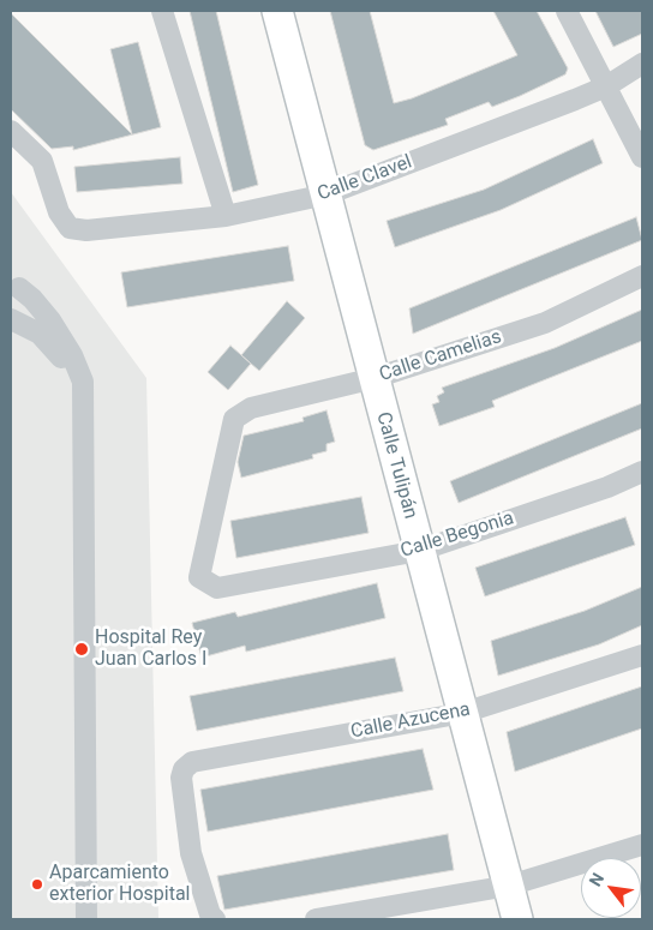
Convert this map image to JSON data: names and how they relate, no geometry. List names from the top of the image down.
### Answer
{
  "streets": {
    "street": [
      "Calle Clavel",
      "Calle Camelias",
      "Calle Tulipán",
      "Calle Begonia",
      "Calle Azucena"
    ]
  },
  "crossings": [
    ["Calle Clavel", "Calle Tulipán"],
    ["Calle Camelias", "Calle Tulipán"],
    ["Calle Camelias", "Calle Begonia"],
    ["Calle Tulipán", "Calle Begonia"],
    ["Calle Tulipán", "Calle Azucena"]
  ],
  "places": ["Hospital Rey Juan Carlos I", "Aparcamiento exterior Hospital"],
  "north": "top left"
}
